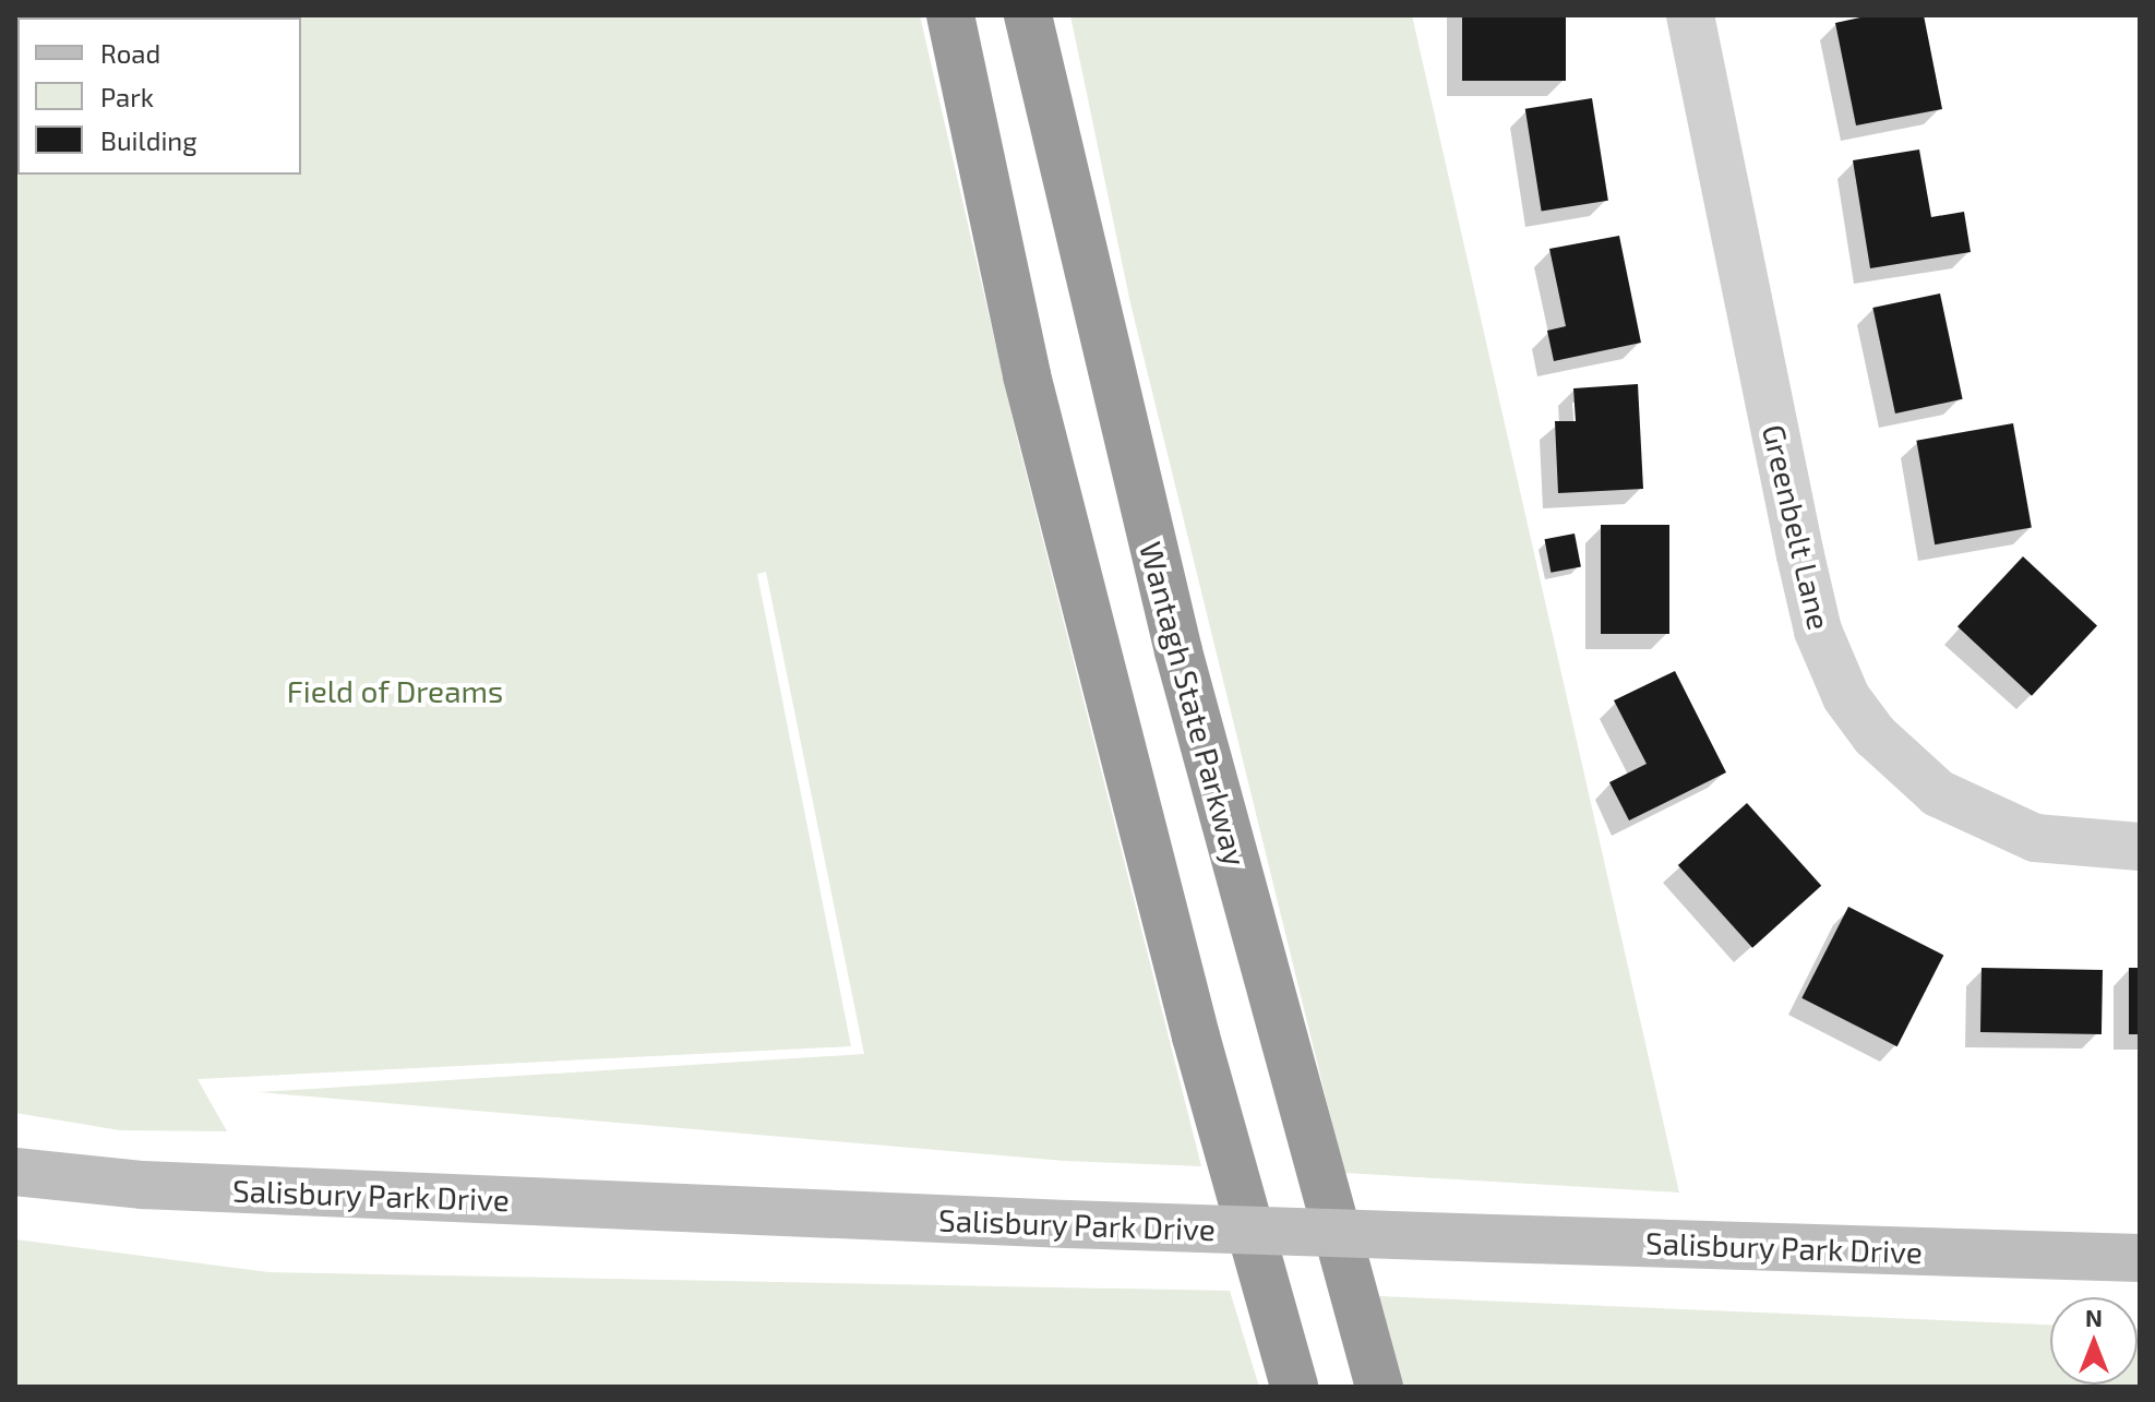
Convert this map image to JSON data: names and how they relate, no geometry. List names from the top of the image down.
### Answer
{
  "streets": {
    "highway": ["Wantagh State Parkway"],
    "main road": ["Salisbury Park Drive"],
    "street": ["Greenbelt Lane"]
  },
  "parks": ["Field of Dreams"],
  "legend": ["Road", "Park", "Building"],
  "north": "top"
}
